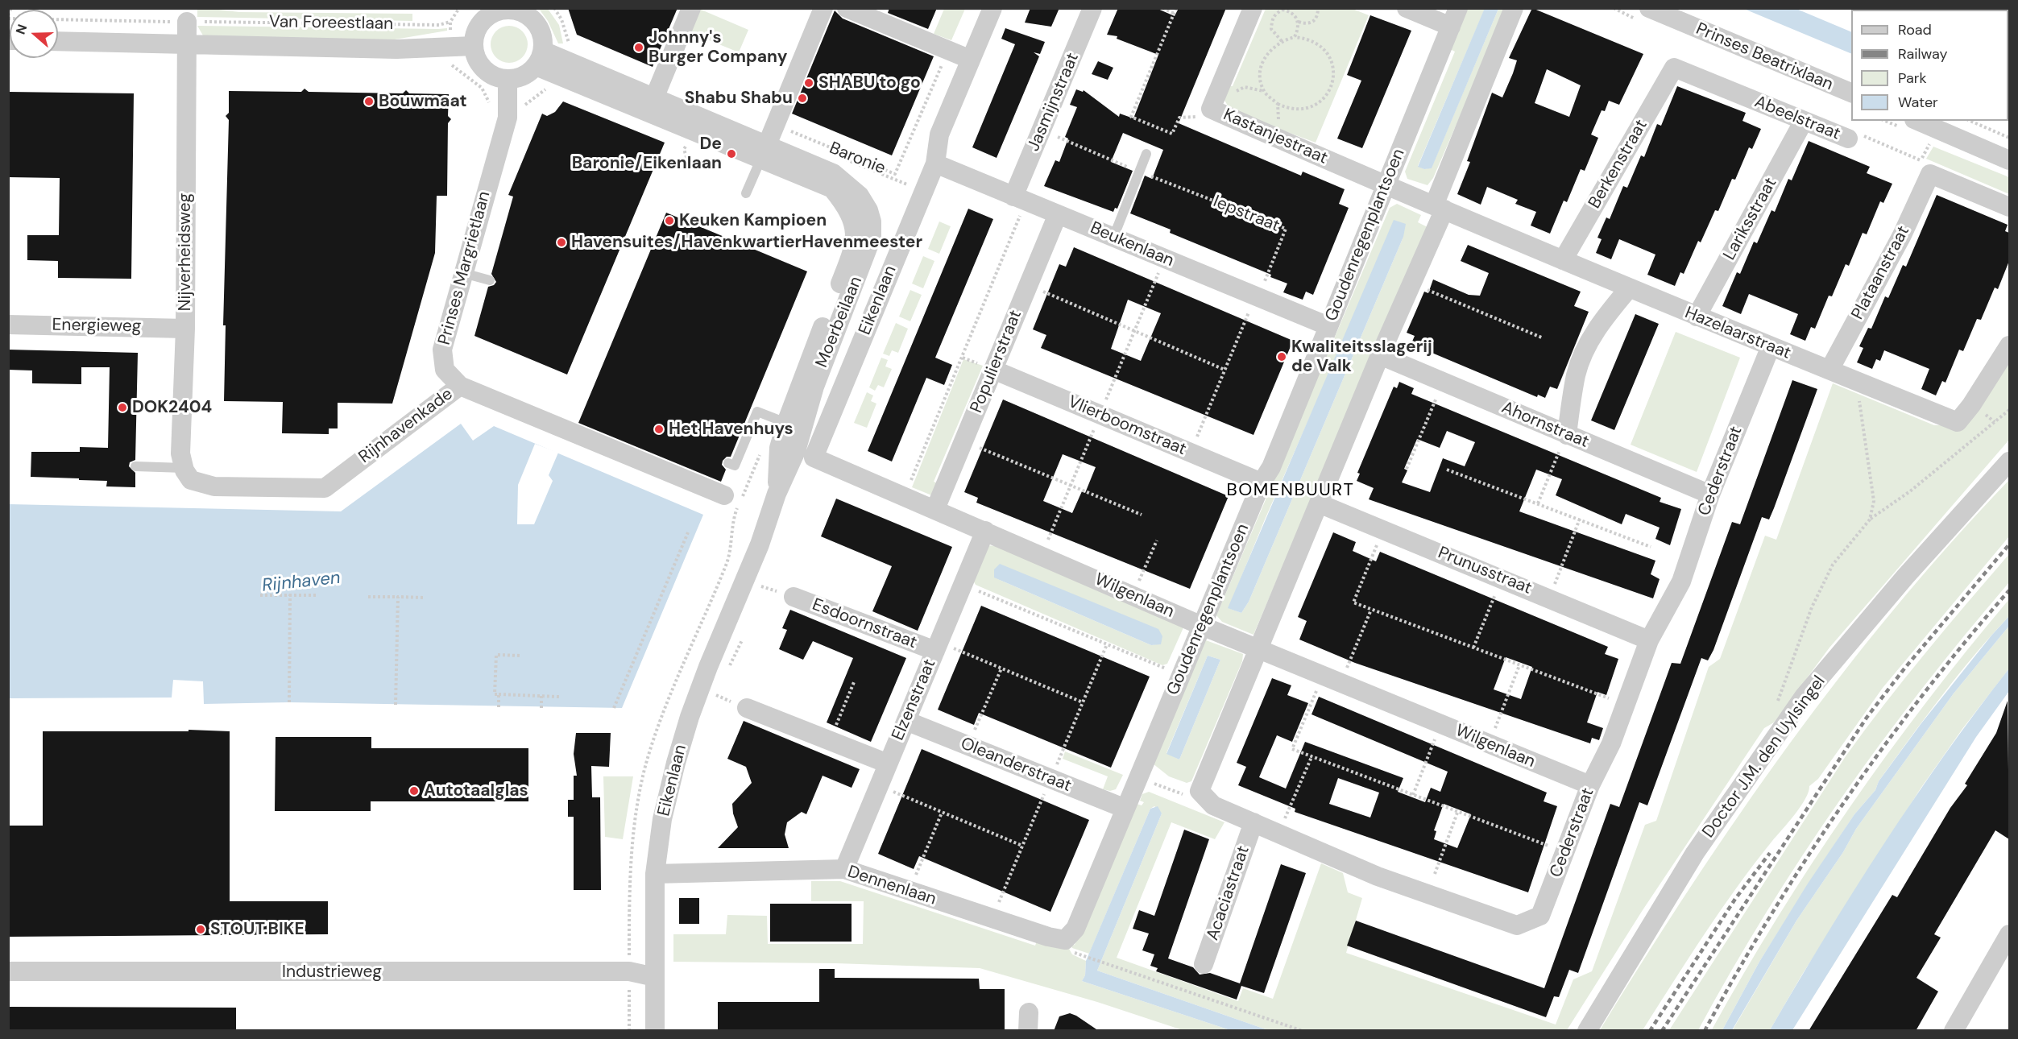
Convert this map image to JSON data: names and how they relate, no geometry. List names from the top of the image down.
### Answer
{
  "streets": {
    "street": [
      "Van Foreestlaan",
      "Prinses Beatrixlaan",
      "Jasmijnstraat",
      "Abeelstraat",
      "Kastanjestraat",
      "Berkenstraat",
      "Lariksstraat",
      "Goudenregenplantsoen",
      "Beukenlaan",
      "Nijverheidsweg",
      "Prinses Margrietlaan",
      "Plataanstraat",
      "Eikenlaan",
      "Moerbeilaan",
      "Energieweg",
      "Hazelaarstraat",
      "Populierstraat",
      "Ahornstraat",
      "Rijnhavenkade",
      "Vlierboomstraat",
      "Cederstraat",
      "Prunusstraat",
      "Wilgenlaan",
      "Esdoornstraat",
      "Elzenstraat",
      "Doctor J.M. den Uylsingel",
      "Oleanderstraat",
      "Dennenlaan",
      "Acaciastraat",
      "Industrieweg"
    ],
    "path": ["Baronie", "Iepstraat"]
  },
  "crossings": [
    ["Van Foreestlaan", "Nijverheidsweg"],
    ["Van Foreestlaan", "Prinses Margrietlaan"],
    ["Van Foreestlaan", "Moerbeilaan"],
    ["Jasmijnstraat", "Iepstraat"],
    ["Jasmijnstraat", "Beukenlaan"],
    ["Abeelstraat", "Berkenstraat"],
    ["Abeelstraat", "Lariksstraat"],
    ["Abeelstraat", "Plataanstraat"],
    ["Kastanjestraat", "Goudenregenplantsoen"],
    ["Kastanjestraat", "Hazelaarstraat"],
    ["Berkenstraat", "Hazelaarstraat"],
    ["Iepstraat", "Beukenlaan"],
    ["Lariksstraat", "Hazelaarstraat"],
    ["Goudenregenplantsoen", "Beukenlaan"],
    ["Goudenregenplantsoen", "Hazelaarstraat"],
    ["Goudenregenplantsoen", "Vlierboomstraat"],
    ["Goudenregenplantsoen", "Wilgenlaan"],
    ["Goudenregenplantsoen", "Oleanderstraat"],
    ["Goudenregenplantsoen", "Dennenlaan"],
    ["Beukenlaan", "Eikenlaan"],
    ["Beukenlaan", "Populierstraat"],
    ["Nijverheidsweg", "Energieweg"],
    ["Nijverheidsweg", "Rijnhavenkade"],
    ["Prinses Margrietlaan", "Moerbeilaan"],
    ["Prinses Margrietlaan", "Rijnhavenkade"],
    ["Plataanstraat", "Hazelaarstraat"],
    ["Eikenlaan", "Moerbeilaan"],
    ["Eikenlaan", "Wilgenlaan"],
    ["Eikenlaan", "Dennenlaan"],
    ["Eikenlaan", "Industrieweg"],
    ["Hazelaarstraat", "Cederstraat"],
    ["Populierstraat", "Vlierboomstraat"],
    ["Populierstraat", "Wilgenlaan"],
    ["Ahornstraat", "Cederstraat"],
    ["Cederstraat", "Prunusstraat"],
    ["Cederstraat", "Wilgenlaan"],
    ["Cederstraat", "Acaciastraat"],
    ["Wilgenlaan", "Elzenstraat"],
    ["Esdoornstraat", "Elzenstraat"],
    ["Elzenstraat", "Oleanderstraat"],
    ["Elzenstraat", "Dennenlaan"]
  ],
  "districts": ["BOMENBUURT"],
  "water": ["Rijnhaven"],
  "places": [
    "Johnny's Burger Company",
    "SHABU to go",
    "Shabu Shabu",
    "Bouwmaat",
    "De Baronie/Eikenlaan",
    "Keuken Kampioen",
    "Havensuites/HavenkwartierHavenmeester",
    "Kwaliteitsslagerij de Valk",
    "DOK2404",
    "Het Havenhuys",
    "Autotaalglas",
    "STOUT.BIKE"
  ],
  "legend": [
    "Road",
    "Railway",
    "Park",
    "Water"
  ],
  "north": "left"
}
